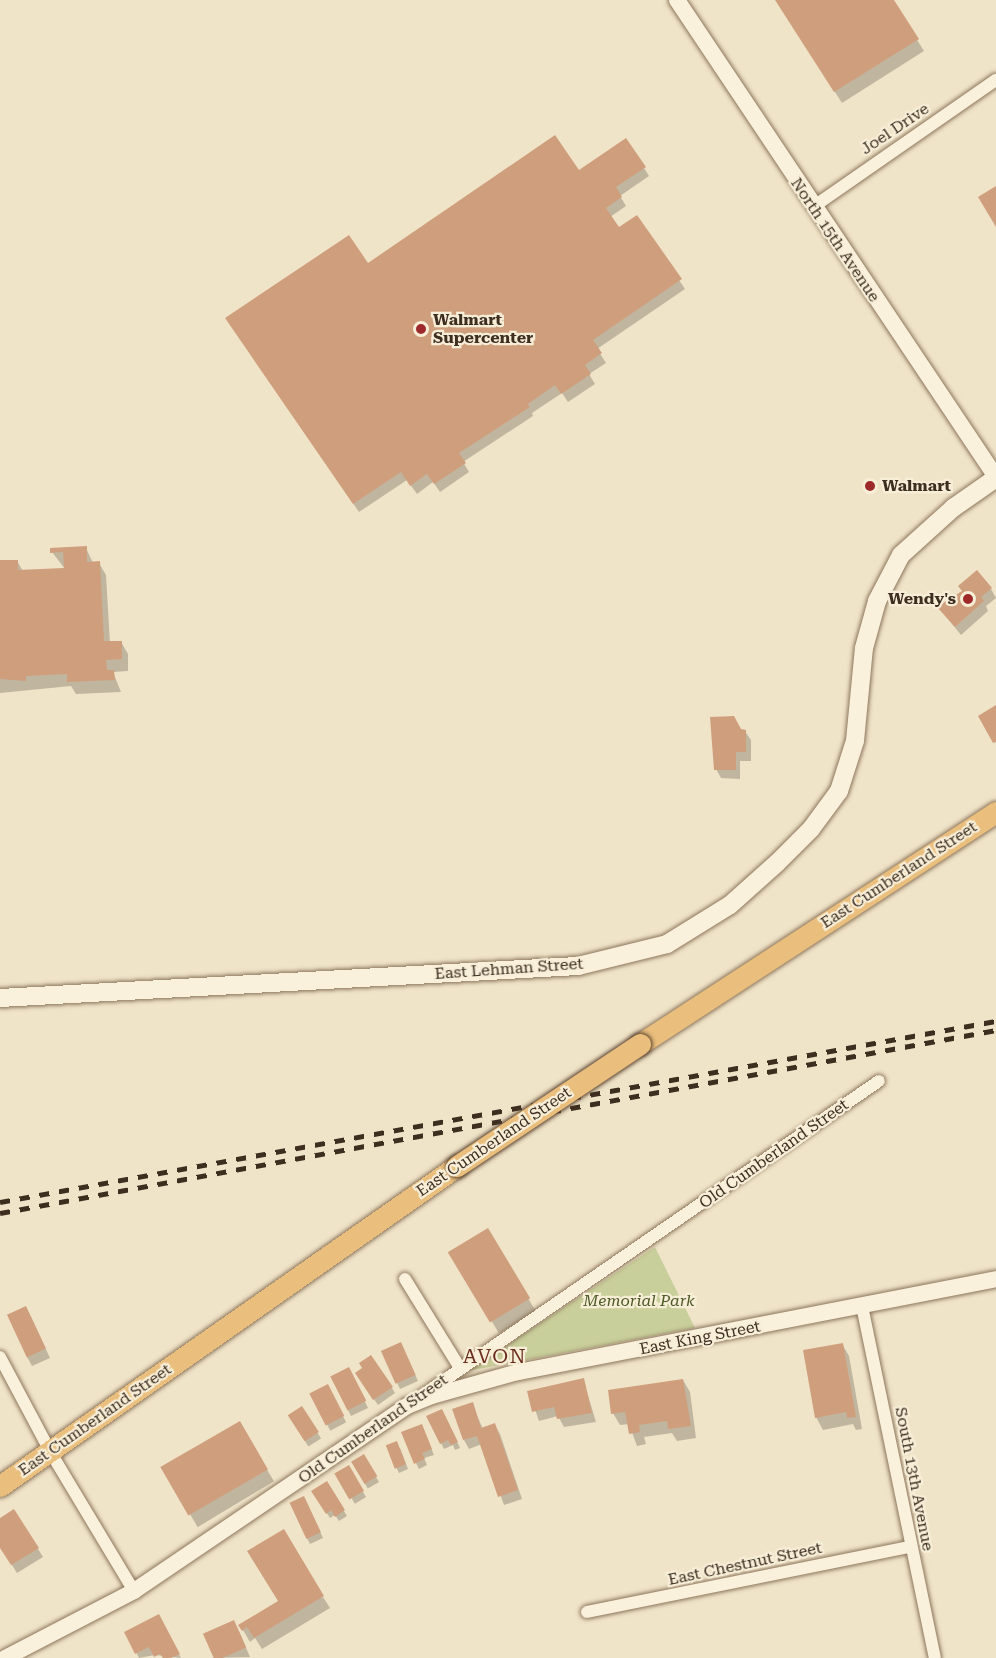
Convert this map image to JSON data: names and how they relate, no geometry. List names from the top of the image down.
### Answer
{
  "streets": {
    "highway": ["East Cumberland Street"],
    "main road": ["East Lehman Street"],
    "street": [
      "Joel Drive",
      "North 15th Avenue",
      "Old Cumberland Street",
      "East King Street",
      "South 13th Avenue",
      "East Chestnut Street"
    ]
  },
  "crossings": [
    ["Joel Drive", "North 15th Avenue"],
    ["North 15th Avenue", "East Lehman Street"],
    ["Old Cumberland Street", "East King Street"],
    ["East King Street", "South 13th Avenue"],
    ["South 13th Avenue", "East Chestnut Street"]
  ],
  "districts": ["AVON"],
  "parks": ["Memorial Park"],
  "places": ["Walmart Supercenter", "Walmart", "Wendy's"]
}
